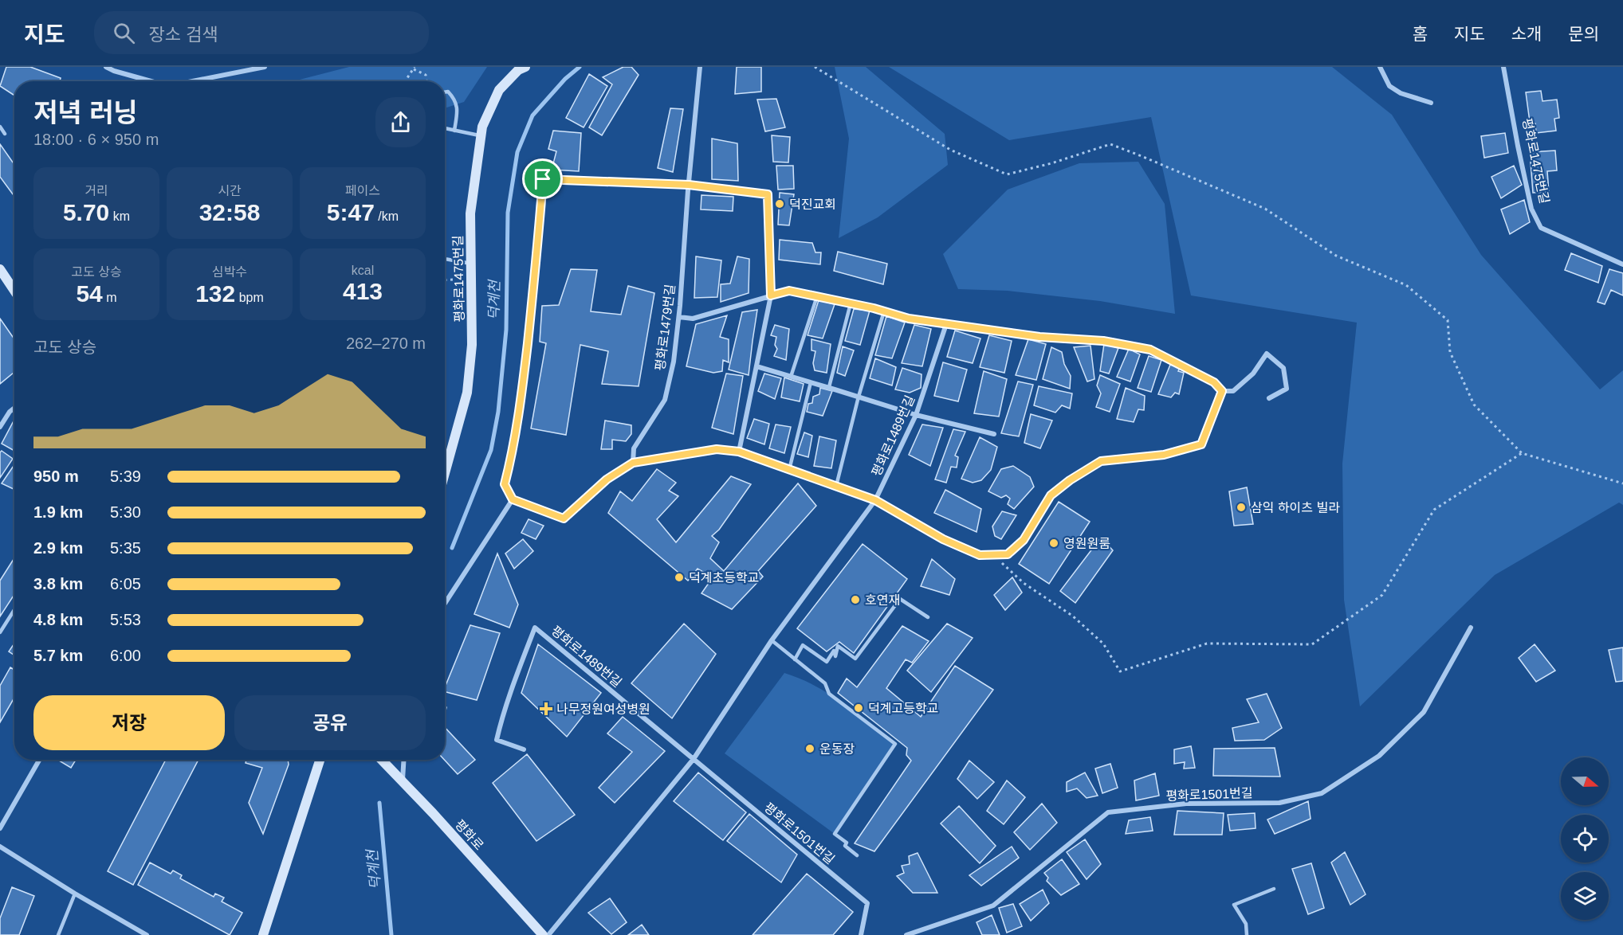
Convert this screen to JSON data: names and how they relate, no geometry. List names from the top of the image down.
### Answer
{
  "streets": {
    "main road": ["평화로1475번길", "평화로"],
    "street": ["평화로1479번길", "평화로1489번길", "평화로1501번길"]
  },
  "crossings": [
    ["평화로1489번길", "평화로1501번길"]
  ],
  "water": ["덕계천"],
  "places": {
    "other": [
      "덕진교회",
      "삼익 하이츠 빌라",
      "영원원룸",
      "덕계초등학교",
      "호연재",
      "덕계고등학교",
      "운동장"
    ],
    "health": ["나무정원여성병원"]
  },
  "north": "right",
  "page": {
    "header": "지도",
    "search": "장소 검색",
    "nav": [
      "홈",
      "지도",
      "소개",
      "문의"
    ],
    "heading": ["저녁 러닝", "18:00 · 6 × 950 m"],
    "stats": [
      ["거리", "5.70 km"],
      ["시간", "32:58"],
      ["페이스", "5:47 /km"],
      ["고도 상승", "54 m"],
      ["심박수", "132 bpm"],
      ["kcal", "413"]
    ],
    "chart": ["고도 상승", "262–270 m"],
    "list": [
      {
        "name": "950 m",
        "note": "5:39"
      },
      {
        "name": "1.9 km",
        "note": "5:30"
      },
      {
        "name": "2.9 km",
        "note": "5:35"
      },
      {
        "name": "3.8 km",
        "note": "6:05"
      },
      {
        "name": "4.8 km",
        "note": "5:53"
      },
      {
        "name": "5.7 km",
        "note": "6:00"
      }
    ],
    "buttons": ["저장", "공유"]
  }
}
